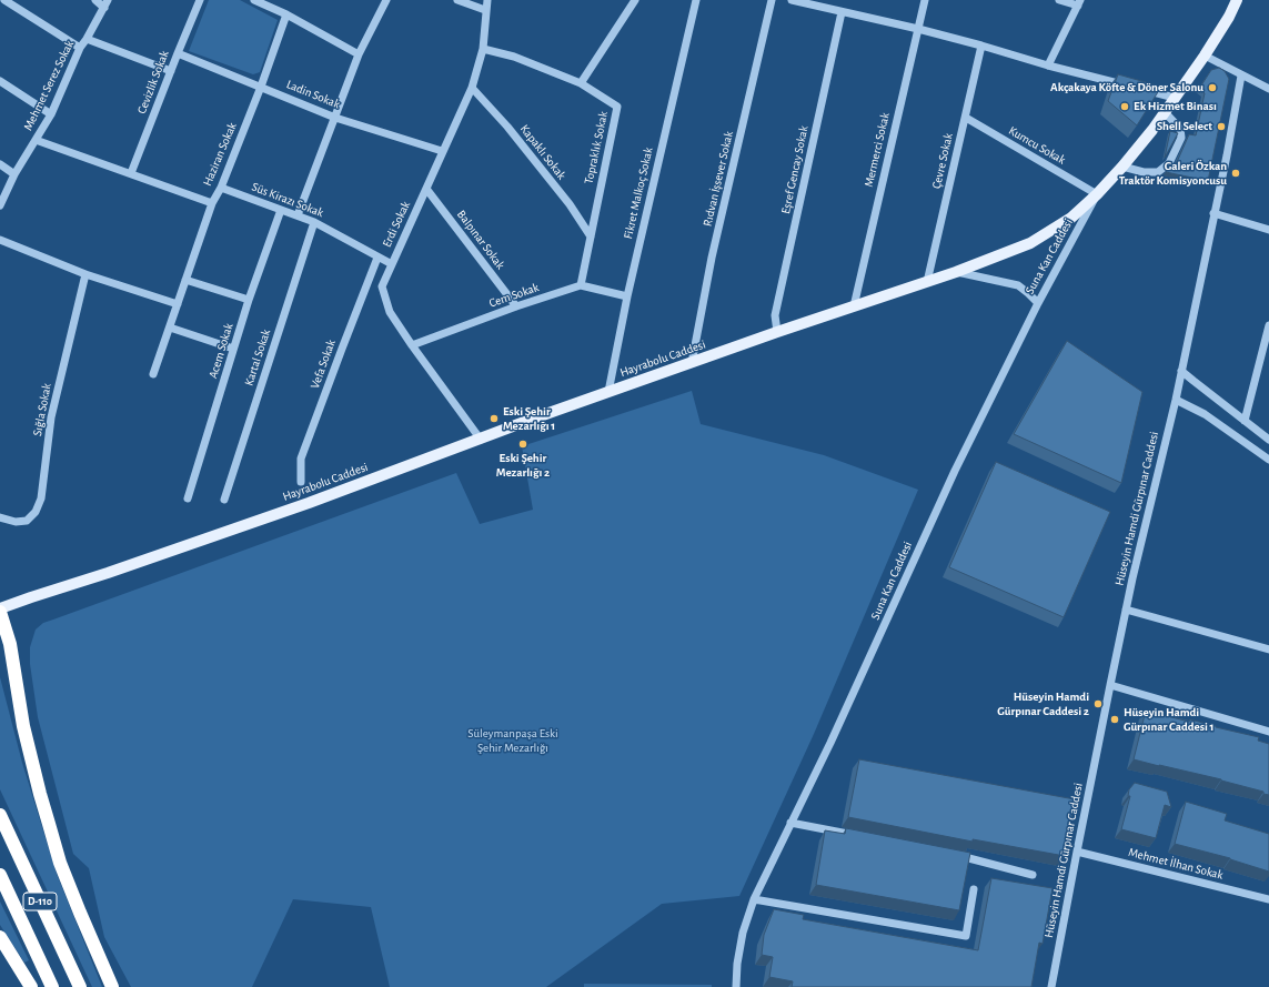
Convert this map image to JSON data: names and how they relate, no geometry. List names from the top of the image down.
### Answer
{
  "streets": {
    "highway": ["D-110"],
    "main road": ["Hayrabolu Caddesi"],
    "street": [
      "Cevizlik Sokak",
      "Mehmet Serez Sokak",
      "Ladin Sokak",
      "Kumcu Sokak",
      "Topraklık Sokak",
      "Mermerci Sokak",
      "Kapaklı Sokak",
      "Haziran Sokak",
      "Çevre Sokak",
      "Eşref Gencay Sokak",
      "Rıdvan İşsever Sokak",
      "Fikret Malkoç Sokak",
      "Süs Kirazı Sokak",
      "Erdi Sokak",
      "Balpınar Sokak",
      "Suna Kan Caddesi",
      "Cem Sokak",
      "Acem Sokak",
      "Kartal Sokak",
      "Vefa Sokak",
      "Sığla Sokak",
      "Hüseyin Hamdi Gürpınar Caddesi",
      "Mehmet İlhan Sokak"
    ]
  },
  "crossings": [
    ["Cevizlik Sokak", "Ladin Sokak"],
    ["Ladin Sokak", "Haziran Sokak"],
    ["Ladin Sokak", "Erdi Sokak"],
    ["Kumcu Sokak", "Çevre Sokak"],
    ["Kumcu Sokak", "Suna Kan Caddesi"],
    ["Kumcu Sokak", "Hayrabolu Caddesi"],
    ["Topraklık Sokak", "Kapaklı Sokak"],
    ["Topraklık Sokak", "Erdi Sokak"],
    ["Topraklık Sokak", "Cem Sokak"],
    ["Mermerci Sokak", "Hayrabolu Caddesi"],
    ["Kapaklı Sokak", "Erdi Sokak"],
    ["Haziran Sokak", "Süs Kirazı Sokak"],
    ["Çevre Sokak", "Hayrabolu Caddesi"],
    ["Eşref Gencay Sokak", "Hayrabolu Caddesi"],
    ["Rıdvan İşsever Sokak", "Hayrabolu Caddesi"],
    ["Fikret Malkoç Sokak", "Hayrabolu Caddesi"],
    ["Süs Kirazı Sokak", "Erdi Sokak"],
    ["Süs Kirazı Sokak", "Acem Sokak"],
    ["Süs Kirazı Sokak", "Kartal Sokak"],
    ["Süs Kirazı Sokak", "Vefa Sokak"],
    ["Erdi Sokak", "Balpınar Sokak"],
    ["Erdi Sokak", "Cem Sokak"],
    ["Erdi Sokak", "Hayrabolu Caddesi"],
    ["Balpınar Sokak", "Cem Sokak"],
    ["Suna Kan Caddesi", "Hayrabolu Caddesi"],
    ["Hüseyin Hamdi Gürpınar Caddesi", "Mehmet İlhan Sokak"]
  ],
  "parks": ["Süleymanpaşa Eski Şehir Mezarlığı"],
  "places": [
    "Akçakaya Köfte & Döner Salonu",
    "Ek Hizmet Binası",
    "Shell Select",
    "Galeri Özkan Traktör Komisyoncusu",
    "Eski Şehir Mezarlığı 1",
    "Eski Şehir Mezarlığı 2",
    "Hüseyin Hamdi Gürpınar Caddesi 2",
    "Hüseyin Hamdi Gürpınar Caddesi 1"
  ]
}
